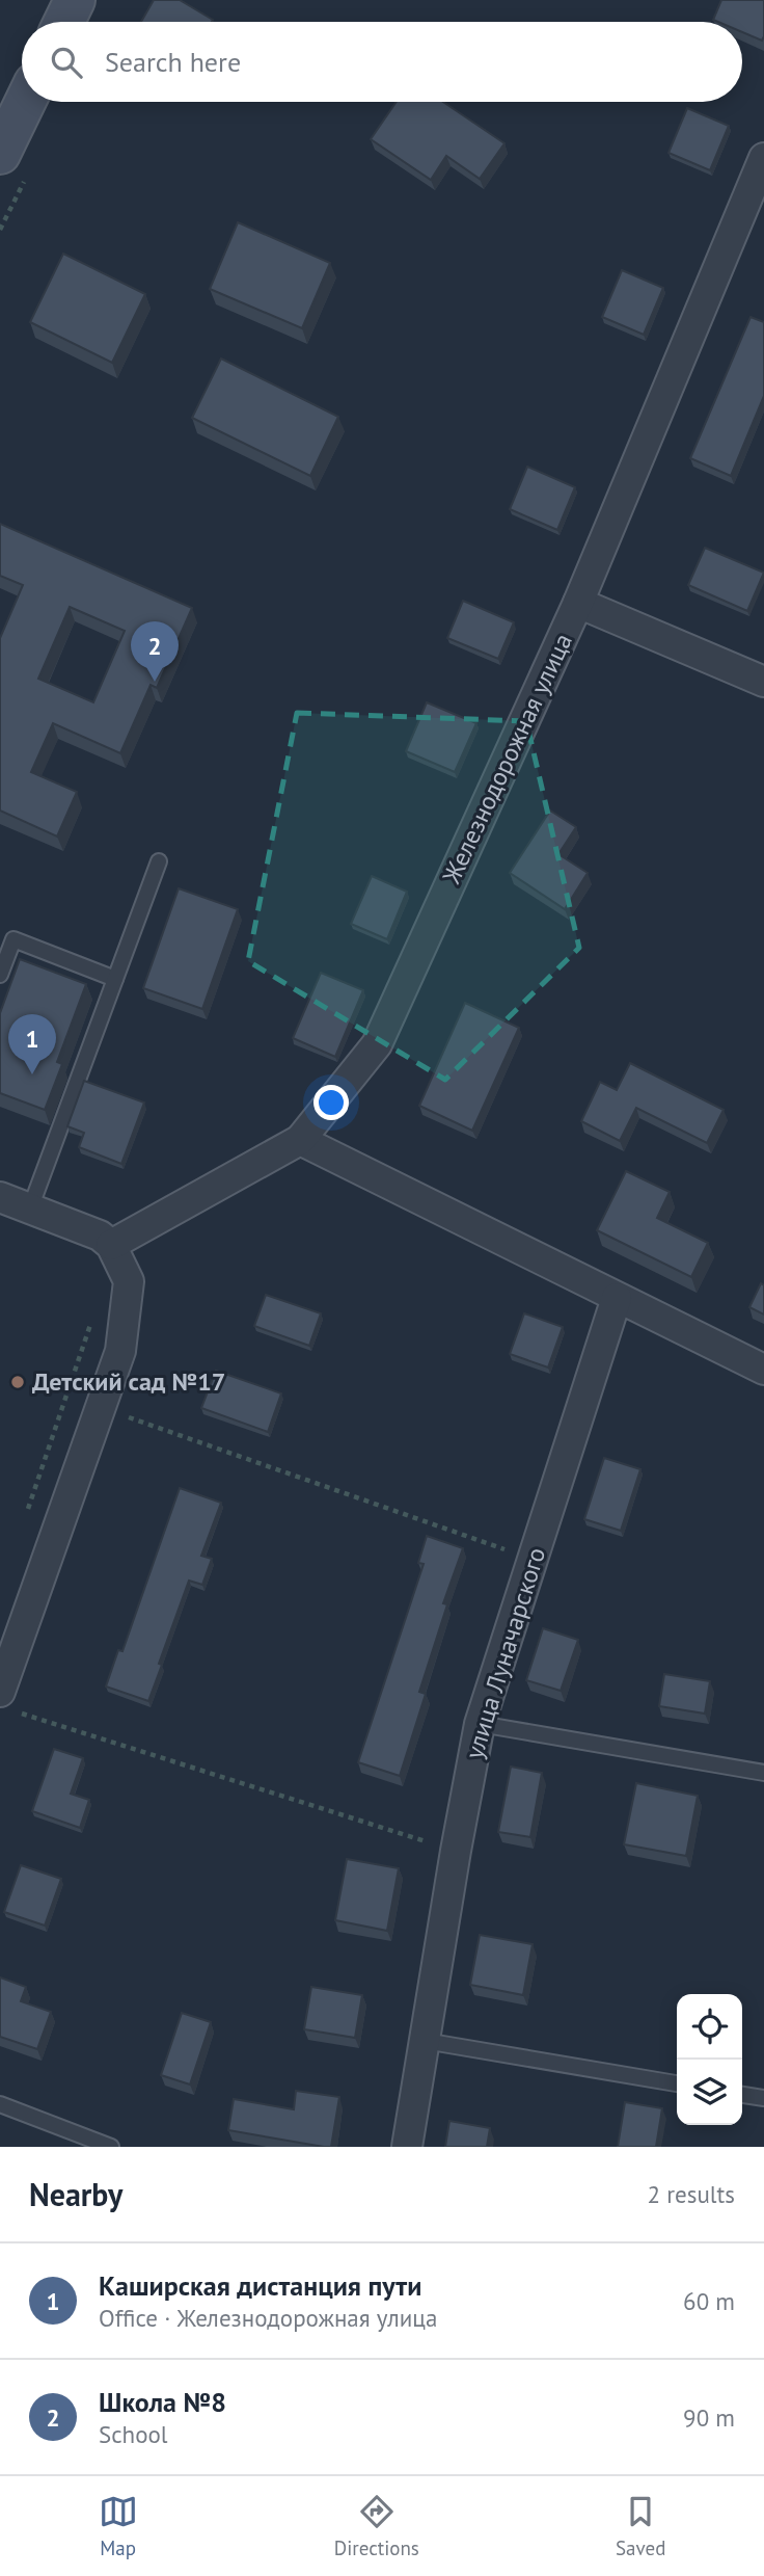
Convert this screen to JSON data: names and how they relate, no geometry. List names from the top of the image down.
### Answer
{
  "streets": {
    "street": ["Железнодорожная улица", "улица Луначарского"]
  },
  "places": ["Детский сад №17"],
  "page": {
    "search": "Search here",
    "pins": ["2", "1"],
    "heading": ["Nearby", "2 results"],
    "list": [
      {
        "mark": "1",
        "name": "Каширская дистанция пути",
        "note": "Office · Железнодорожная улица",
        "value": "60 m"
      },
      {
        "mark": "2",
        "name": "Школа №8",
        "note": "School",
        "value": "90 m"
      }
    ],
    "nav": ["Map", "Directions", "Saved"]
  }
}
